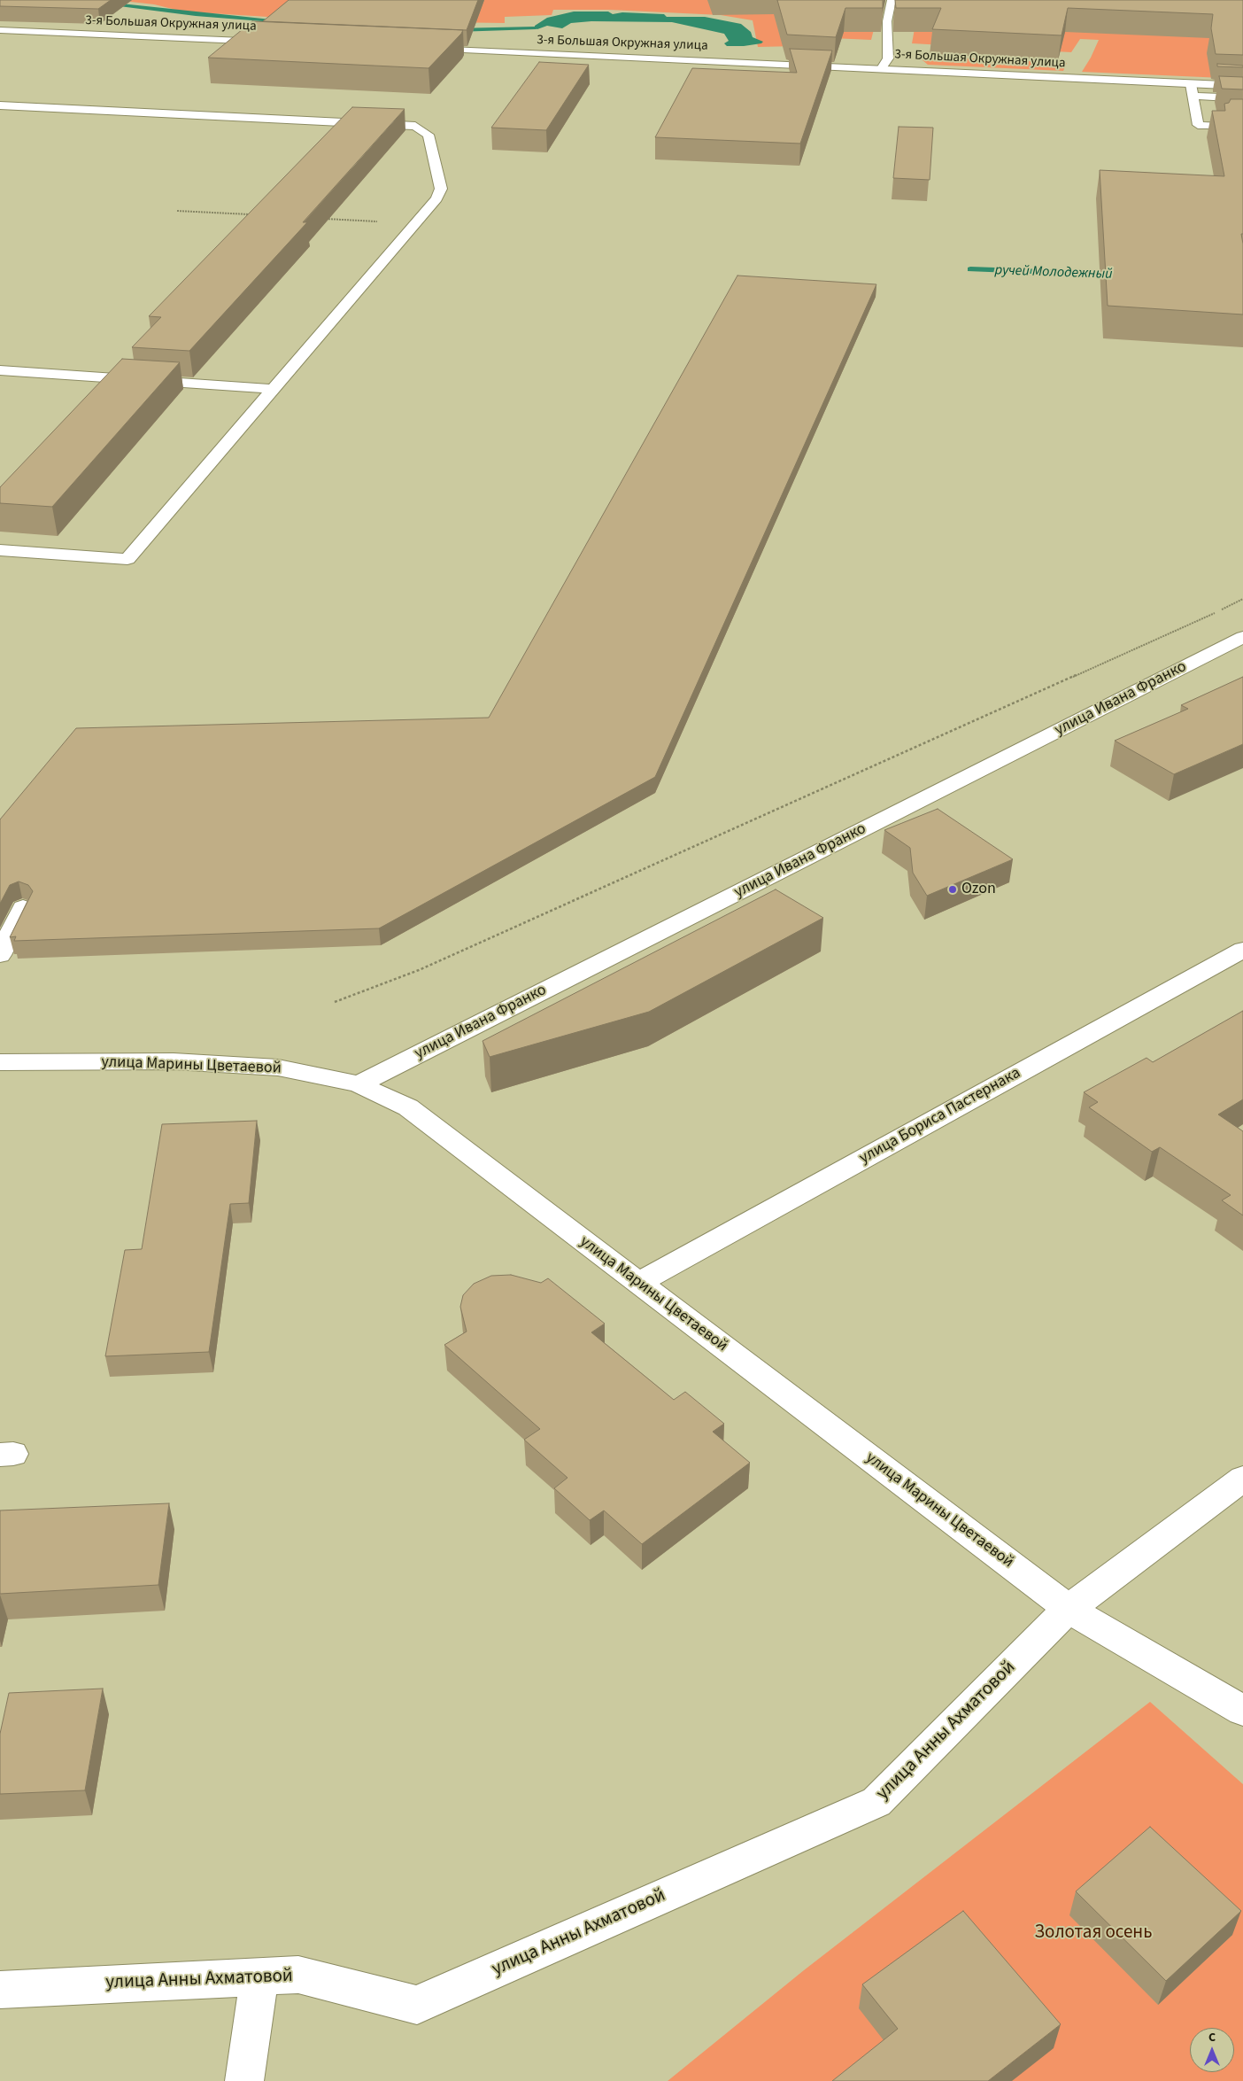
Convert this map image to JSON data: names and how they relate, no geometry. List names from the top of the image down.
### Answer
{
  "streets": {
    "street": [
      "3-я Большая Окружная улица",
      "улица Ивана Франко",
      "улица Марины Цветаевой",
      "улица Бориса Пастернака",
      "улица Анны Ахматовой"
    ]
  },
  "crossings": [
    ["улица Ивана Франко", "улица Марины Цветаевой"],
    ["улица Марины Цветаевой", "улица Бориса Пастернака"],
    ["улица Марины Цветаевой", "улица Анны Ахматовой"]
  ],
  "water": ["ручей Молодежный"],
  "parks": ["Золотая осень"],
  "places": ["Ozon"],
  "north": "top"
}
